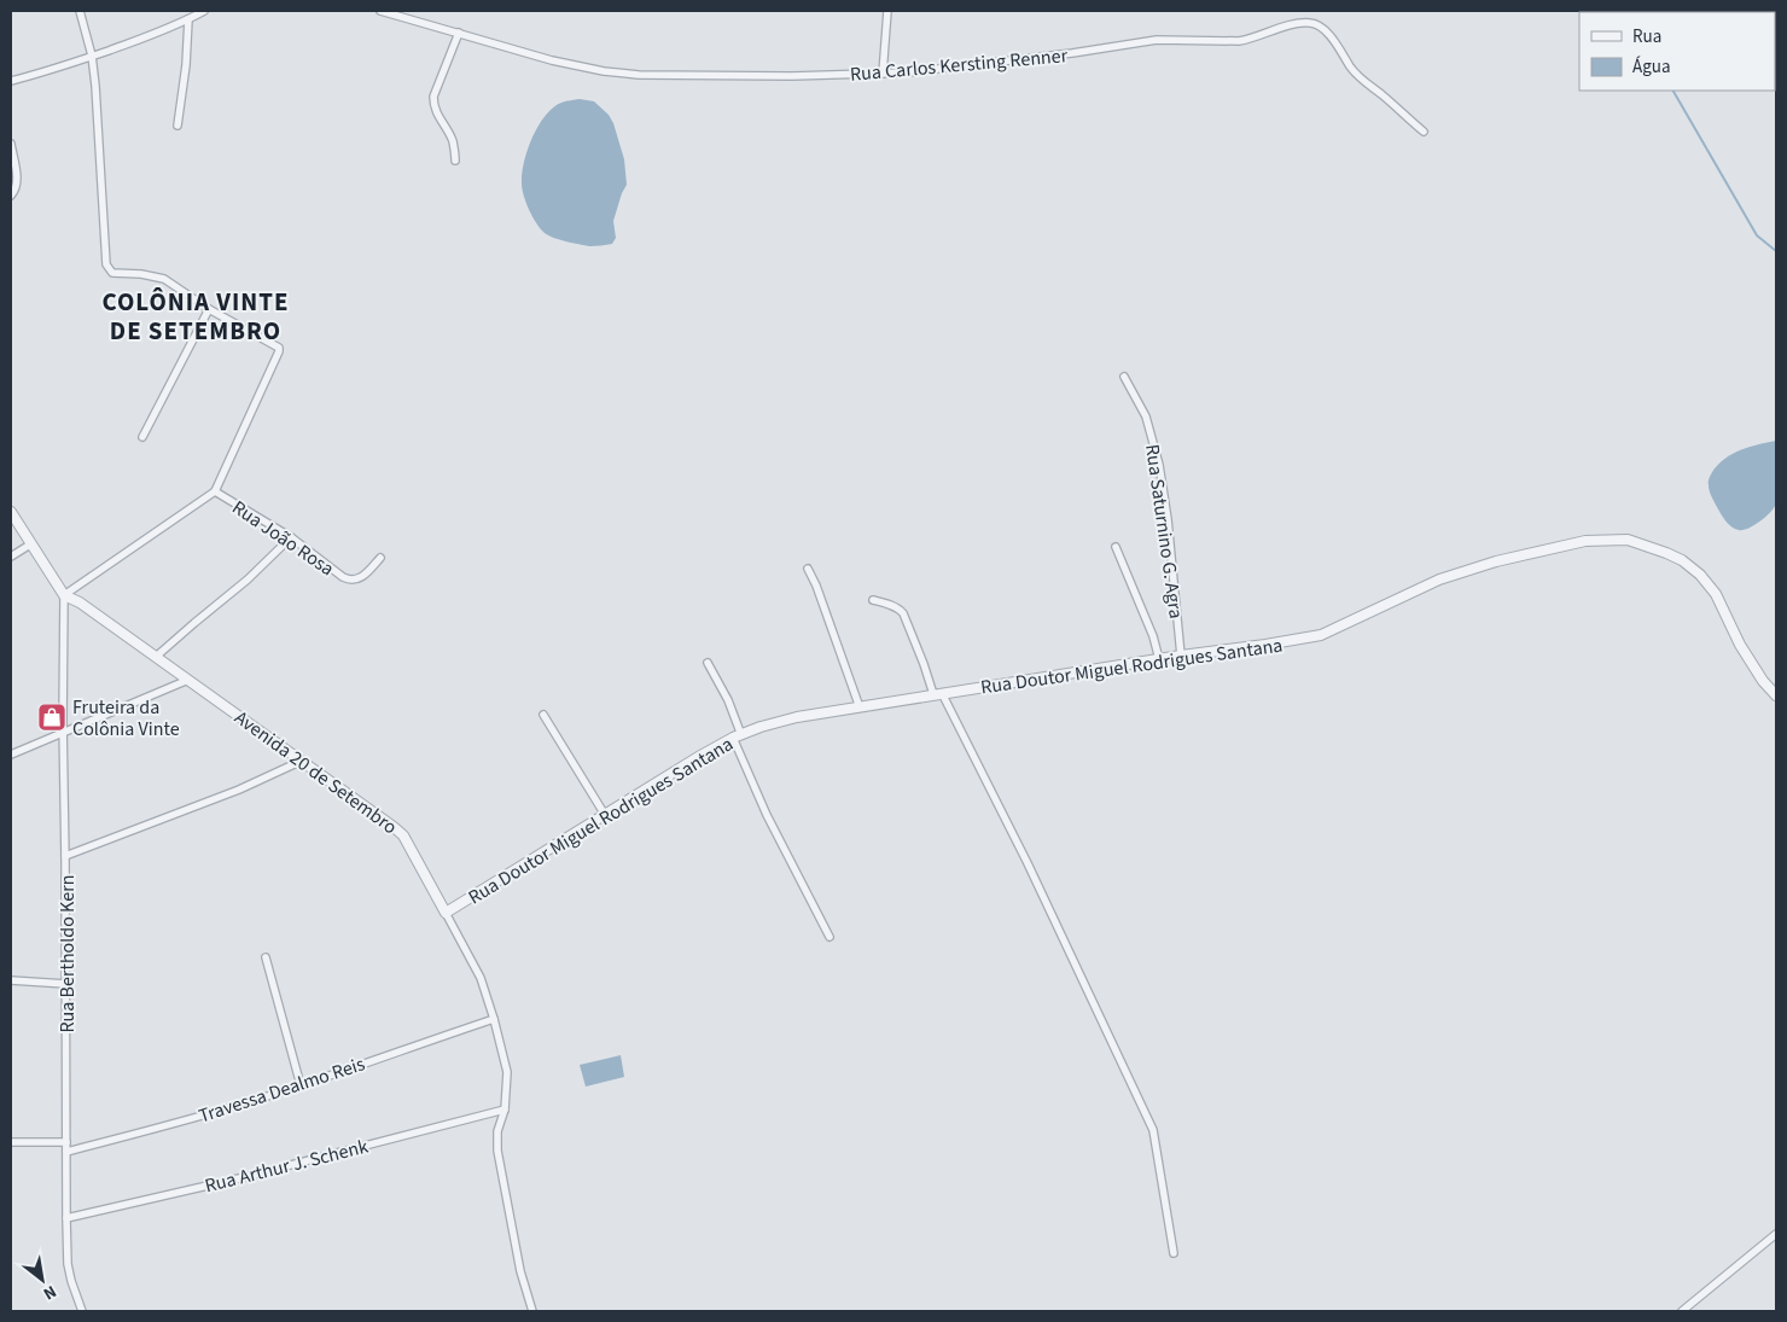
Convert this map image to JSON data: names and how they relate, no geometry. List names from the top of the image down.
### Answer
{
  "streets": {
    "street": [
      "Rua Carlos Kersting Renner",
      "Rua Saturnino G. Agra",
      "Rua João Rosa",
      "Rua Doutor Miguel Rodrigues Santana",
      "Avenida 20 de Setembro",
      "Rua Bertholdo Kern",
      "Travessa Dealmo Reis",
      "Rua Arthur J. Schenk"
    ]
  },
  "crossings": [
    ["Rua Saturnino G. Agra", "Rua Doutor Miguel Rodrigues Santana"],
    ["Rua Doutor Miguel Rodrigues Santana", "Avenida 20 de Setembro"],
    ["Avenida 20 de Setembro", "Rua Bertholdo Kern"],
    ["Avenida 20 de Setembro", "Travessa Dealmo Reis"],
    ["Avenida 20 de Setembro", "Rua Arthur J. Schenk"],
    ["Rua Bertholdo Kern", "Travessa Dealmo Reis"],
    ["Rua Bertholdo Kern", "Rua Arthur J. Schenk"]
  ],
  "districts": ["COLÔNIA VINTE DE SETEMBRO"],
  "places": {
    "shop": ["Fruteira da Colônia Vinte"]
  },
  "legend": ["Rua", "Água"],
  "north": "bottom right"
}
